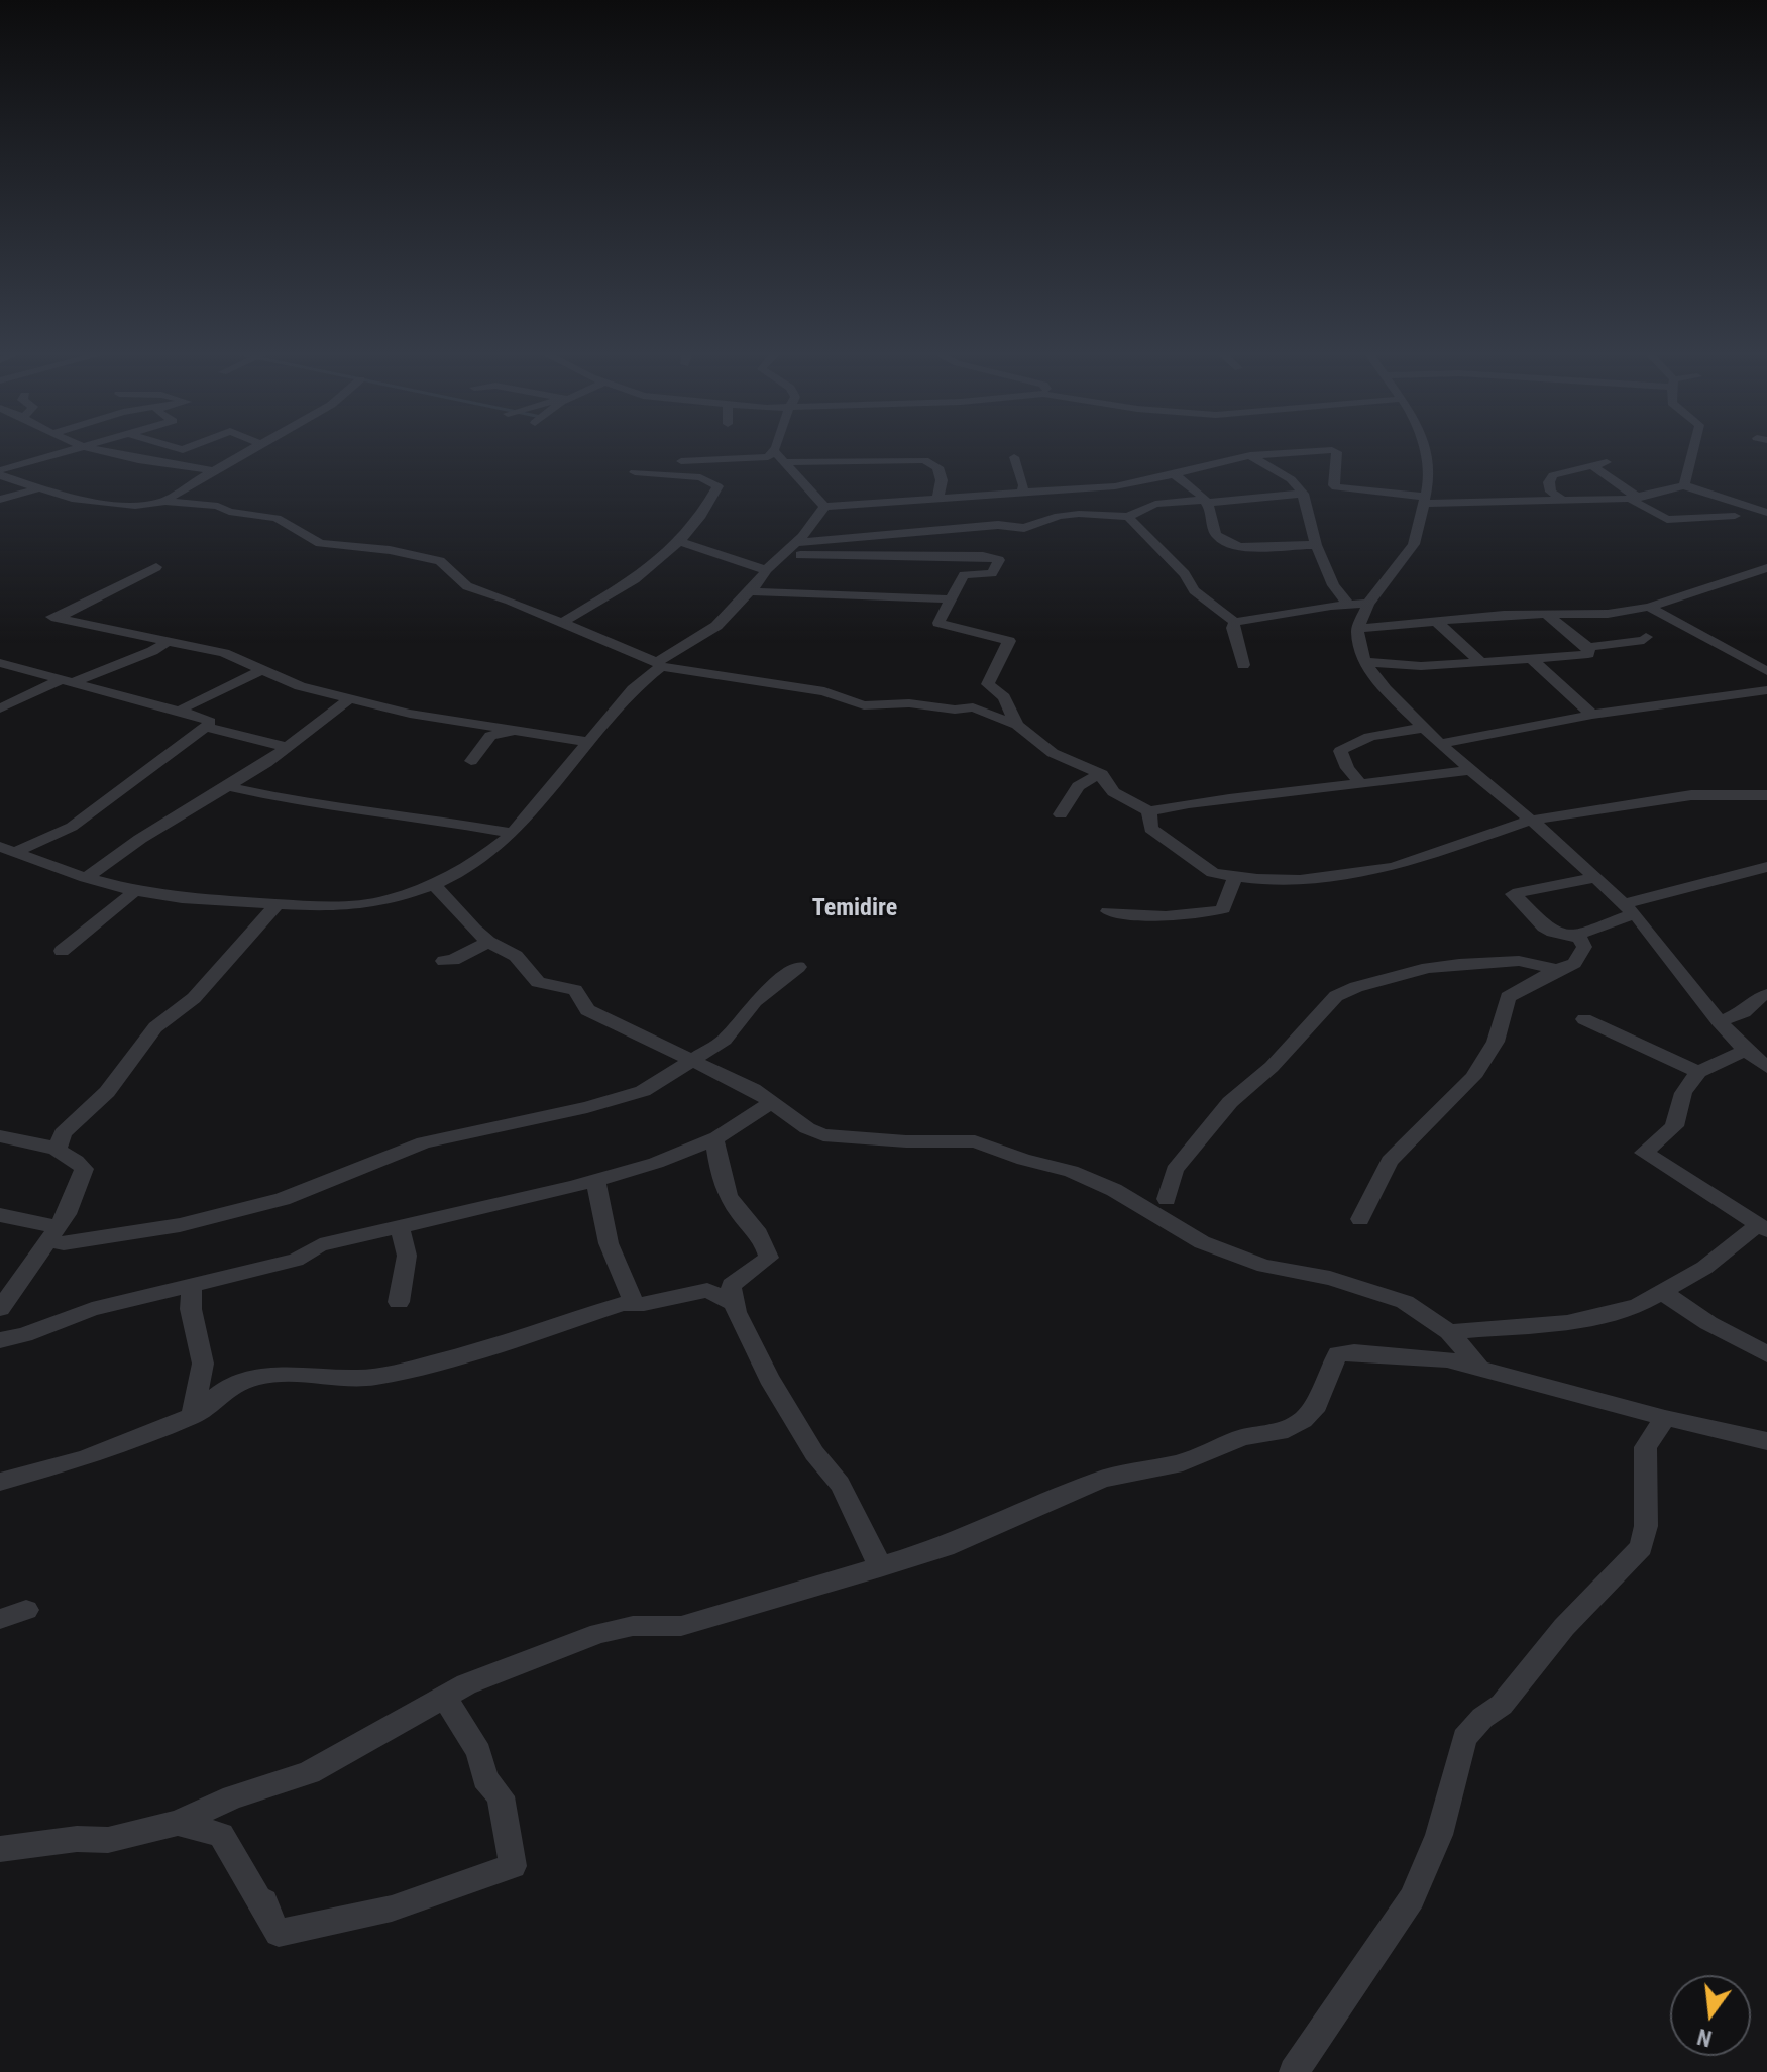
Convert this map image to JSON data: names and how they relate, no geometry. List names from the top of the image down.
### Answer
{
  "districts": ["Temidire"],
  "north": "bottom"
}
